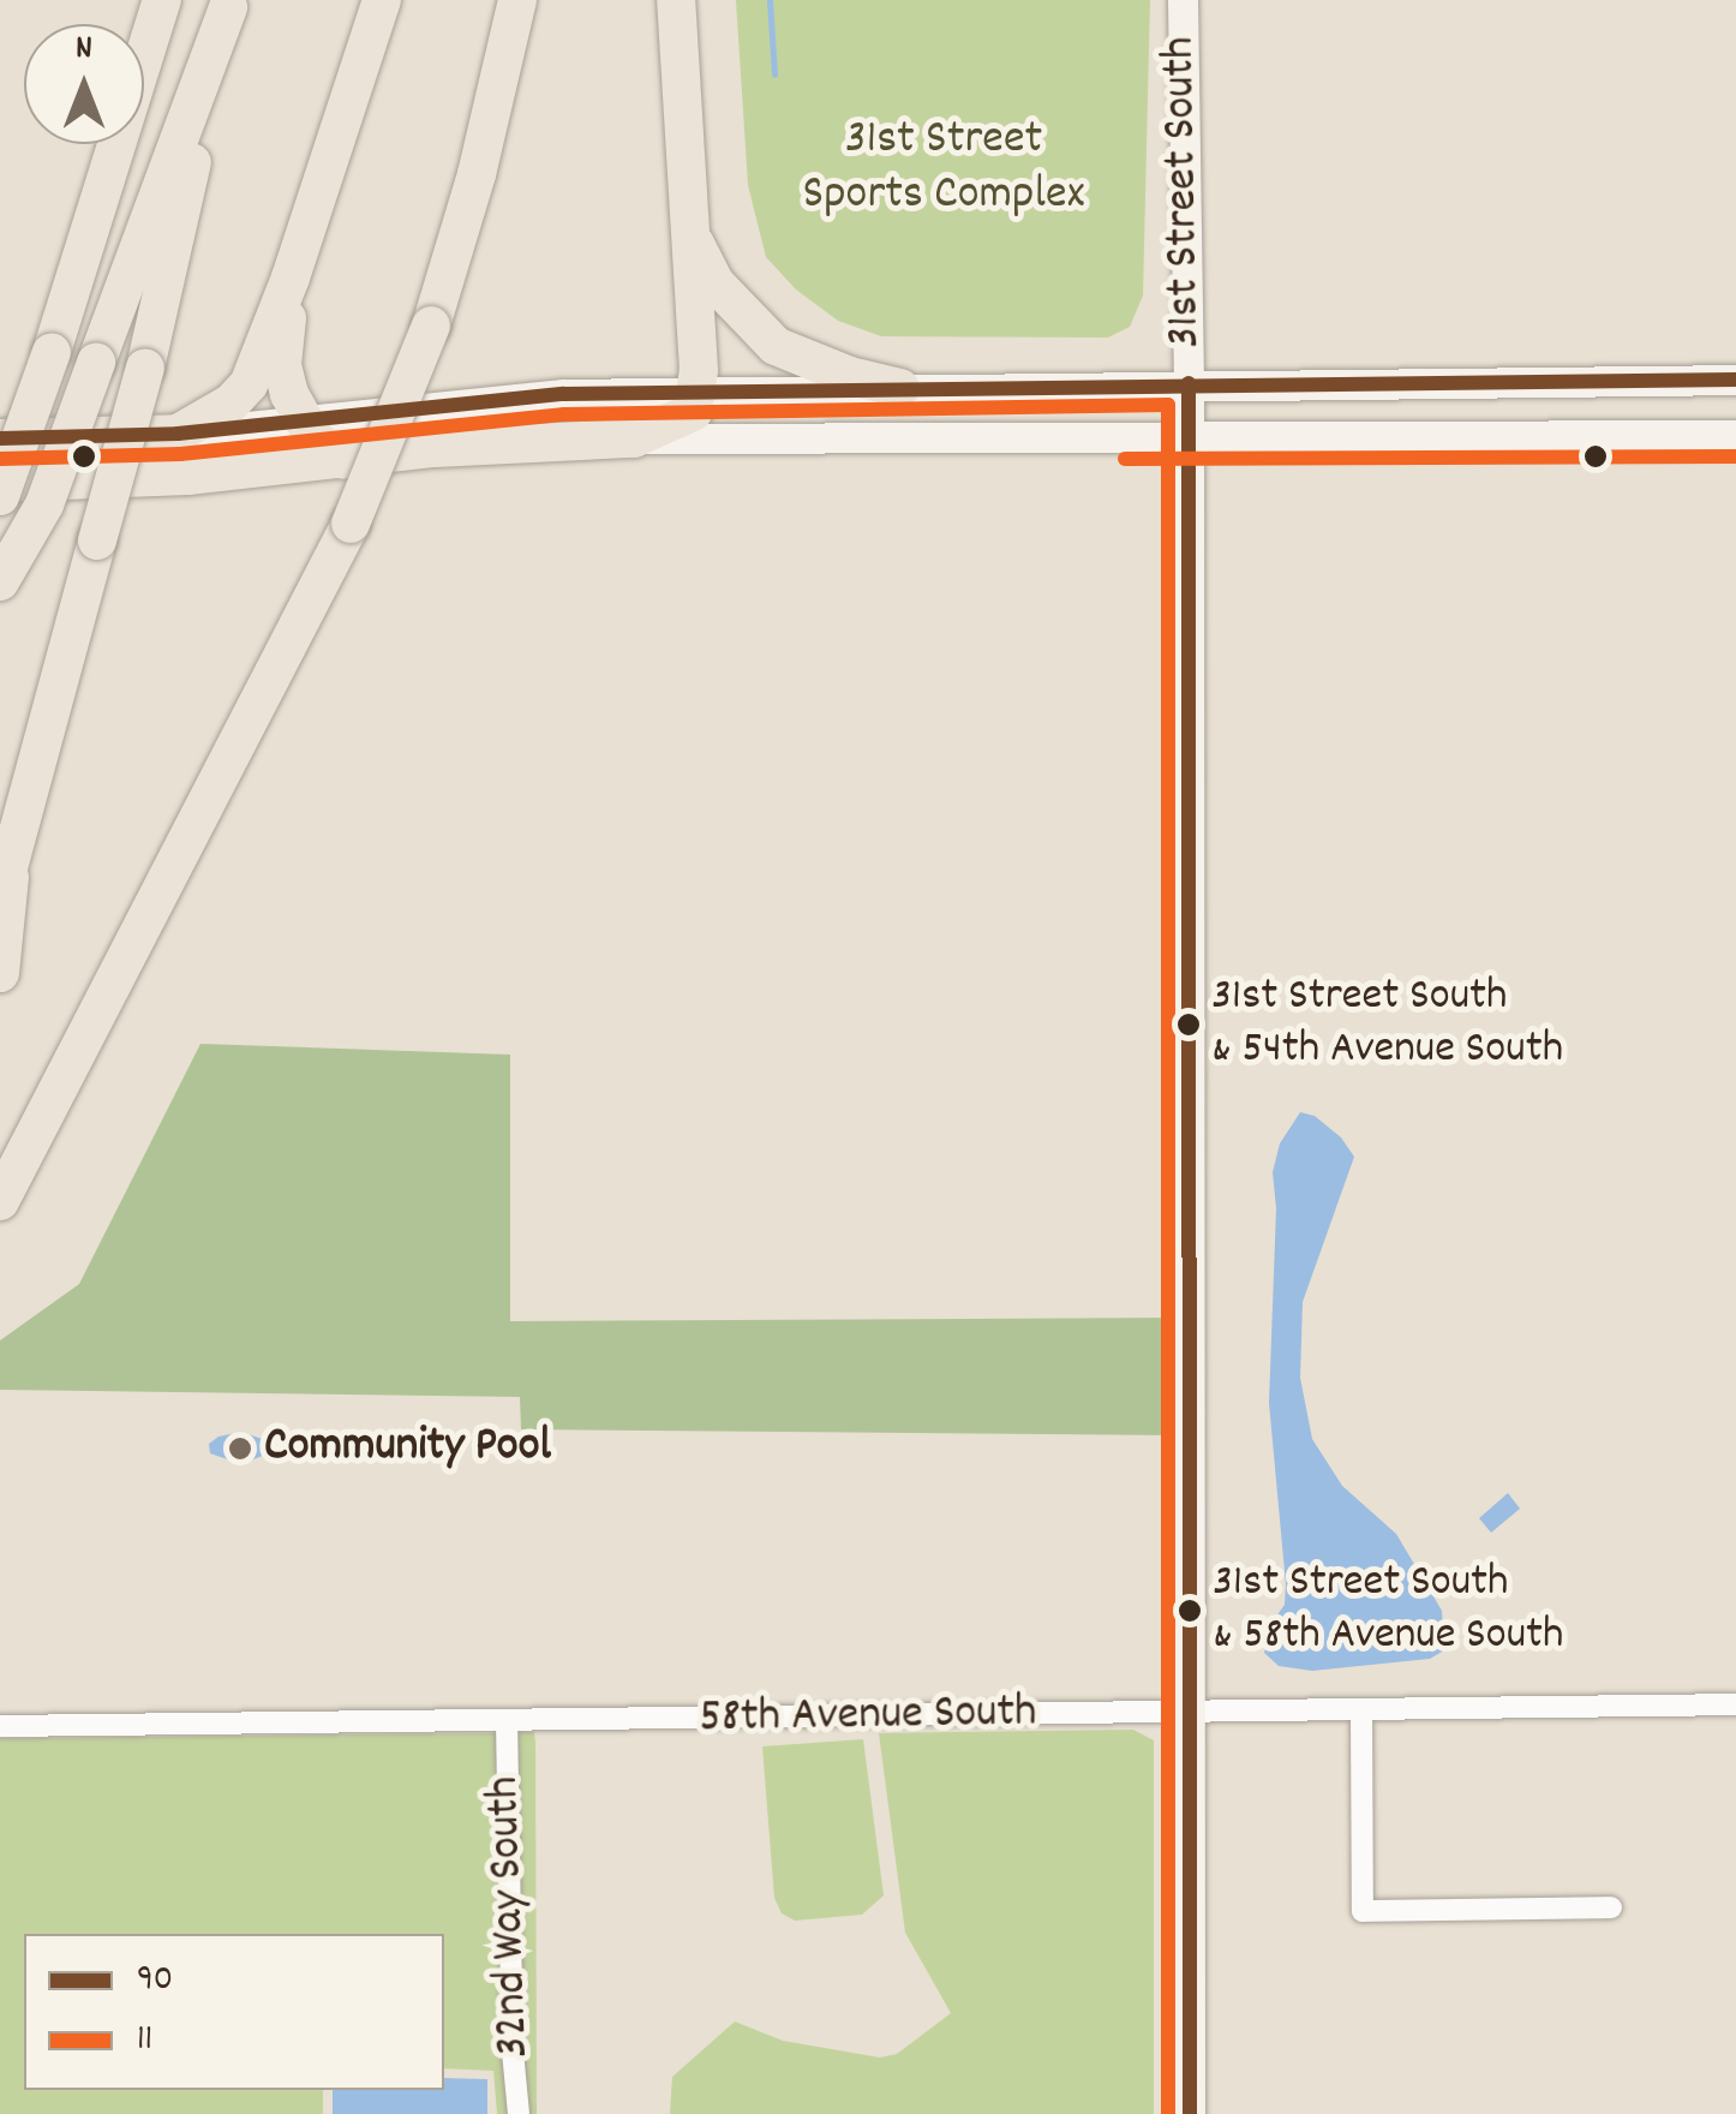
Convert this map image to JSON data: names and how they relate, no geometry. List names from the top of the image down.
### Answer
{
  "streets": {
    "main road": ["31st Street South"],
    "street": ["58th Avenue South", "32nd Way South"]
  },
  "crossings": [
    ["31st Street South", "58th Avenue South"],
    ["58th Avenue South", "32nd Way South"]
  ],
  "parks": ["31st Street Sports Complex"],
  "places": ["31st Street South & 54th Avenue South", "Community Pool", "31st Street South & 58th Avenue South"],
  "lines": ["transit line 90", "transit line 11"],
  "legend": ["90", "11"],
  "north": "top"
}
